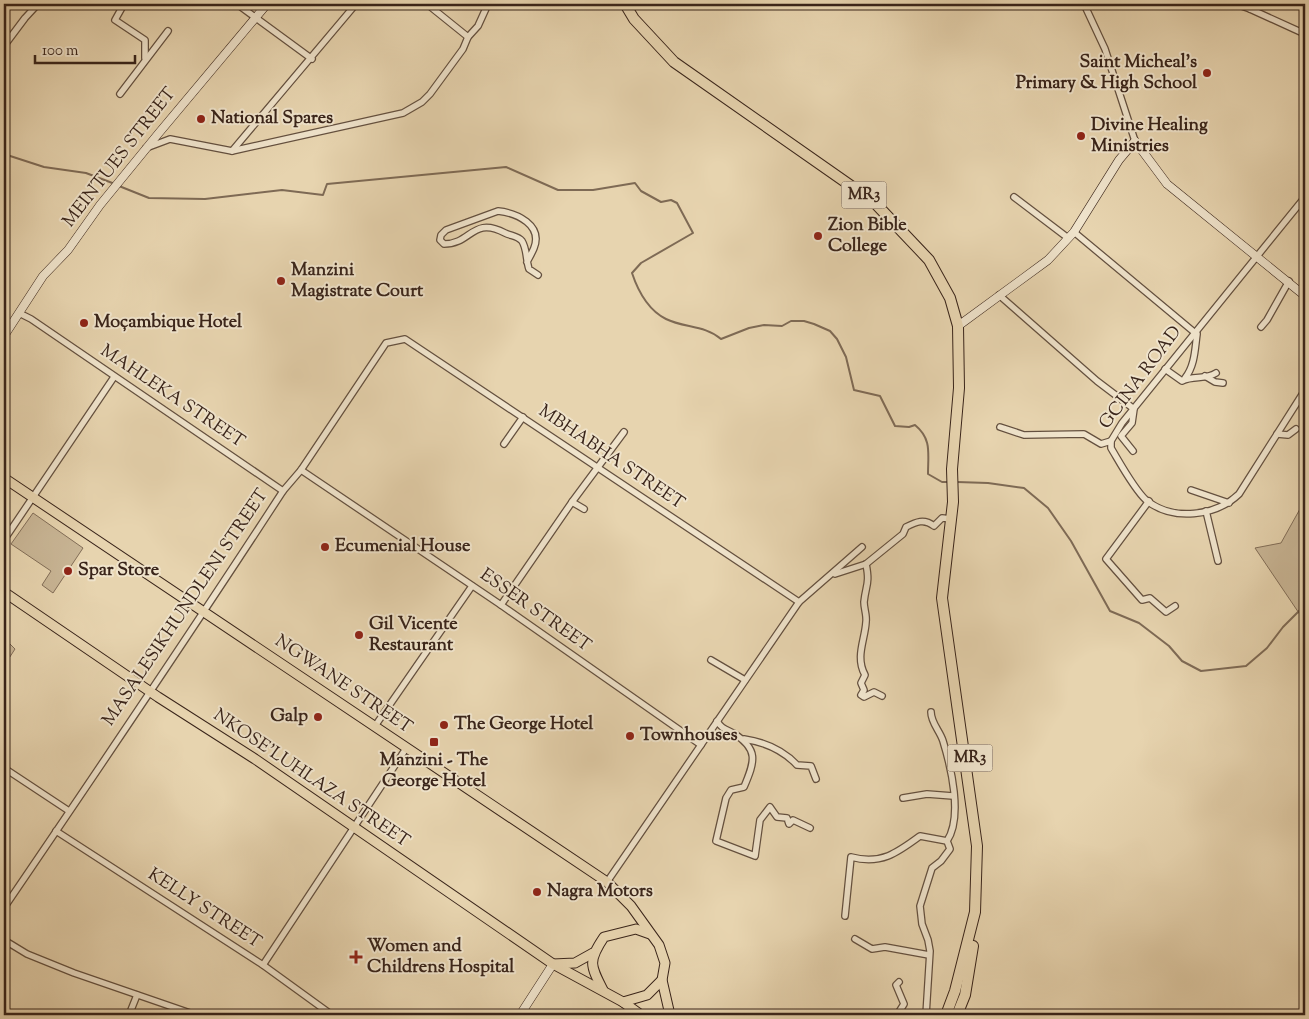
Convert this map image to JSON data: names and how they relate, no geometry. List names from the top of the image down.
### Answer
{
  "streets": {
    "highway": ["MR3"],
    "main road": ["NGWANE STREET", "NKOSE'LUHLAZA STREET"],
    "street": [
      "MEINTUES STREET",
      "GCINA ROAD",
      "MAHLEKA STREET",
      "MBHABHA STREET",
      "MASALESIKHUNDLENI STREET",
      "ESSER STREET",
      "KELLY STREET"
    ]
  },
  "crossings": [
    ["MEINTUES STREET", "MAHLEKA STREET"],
    ["MAHLEKA STREET", "MASALESIKHUNDLENI STREET"],
    ["MBHABHA STREET", "MASALESIKHUNDLENI STREET"],
    ["MASALESIKHUNDLENI STREET", "ESSER STREET"],
    ["MASALESIKHUNDLENI STREET", "NGWANE STREET"],
    ["MASALESIKHUNDLENI STREET", "NKOSE'LUHLAZA STREET"],
    ["MASALESIKHUNDLENI STREET", "KELLY STREET"],
    ["NGWANE STREET", "NKOSE'LUHLAZA STREET"]
  ],
  "places": {
    "other": [
      "Saint Micheal's Primary & High School",
      "National Spares",
      "Divine Healing Ministries",
      "Zion Bible College",
      "Manzini Magistrate Court",
      "Moçambique Hotel",
      "Ecumenial House",
      "Spar Store",
      "Gil Vicente Restaurant",
      "Galp",
      "The George Hotel",
      "Townhouses",
      "Nagra Motors"
    ],
    "transit": ["Manzini - The George Hotel"],
    "health": ["Women and Childrens Hospital"]
  },
  "scale_bar": "100 m"
}
